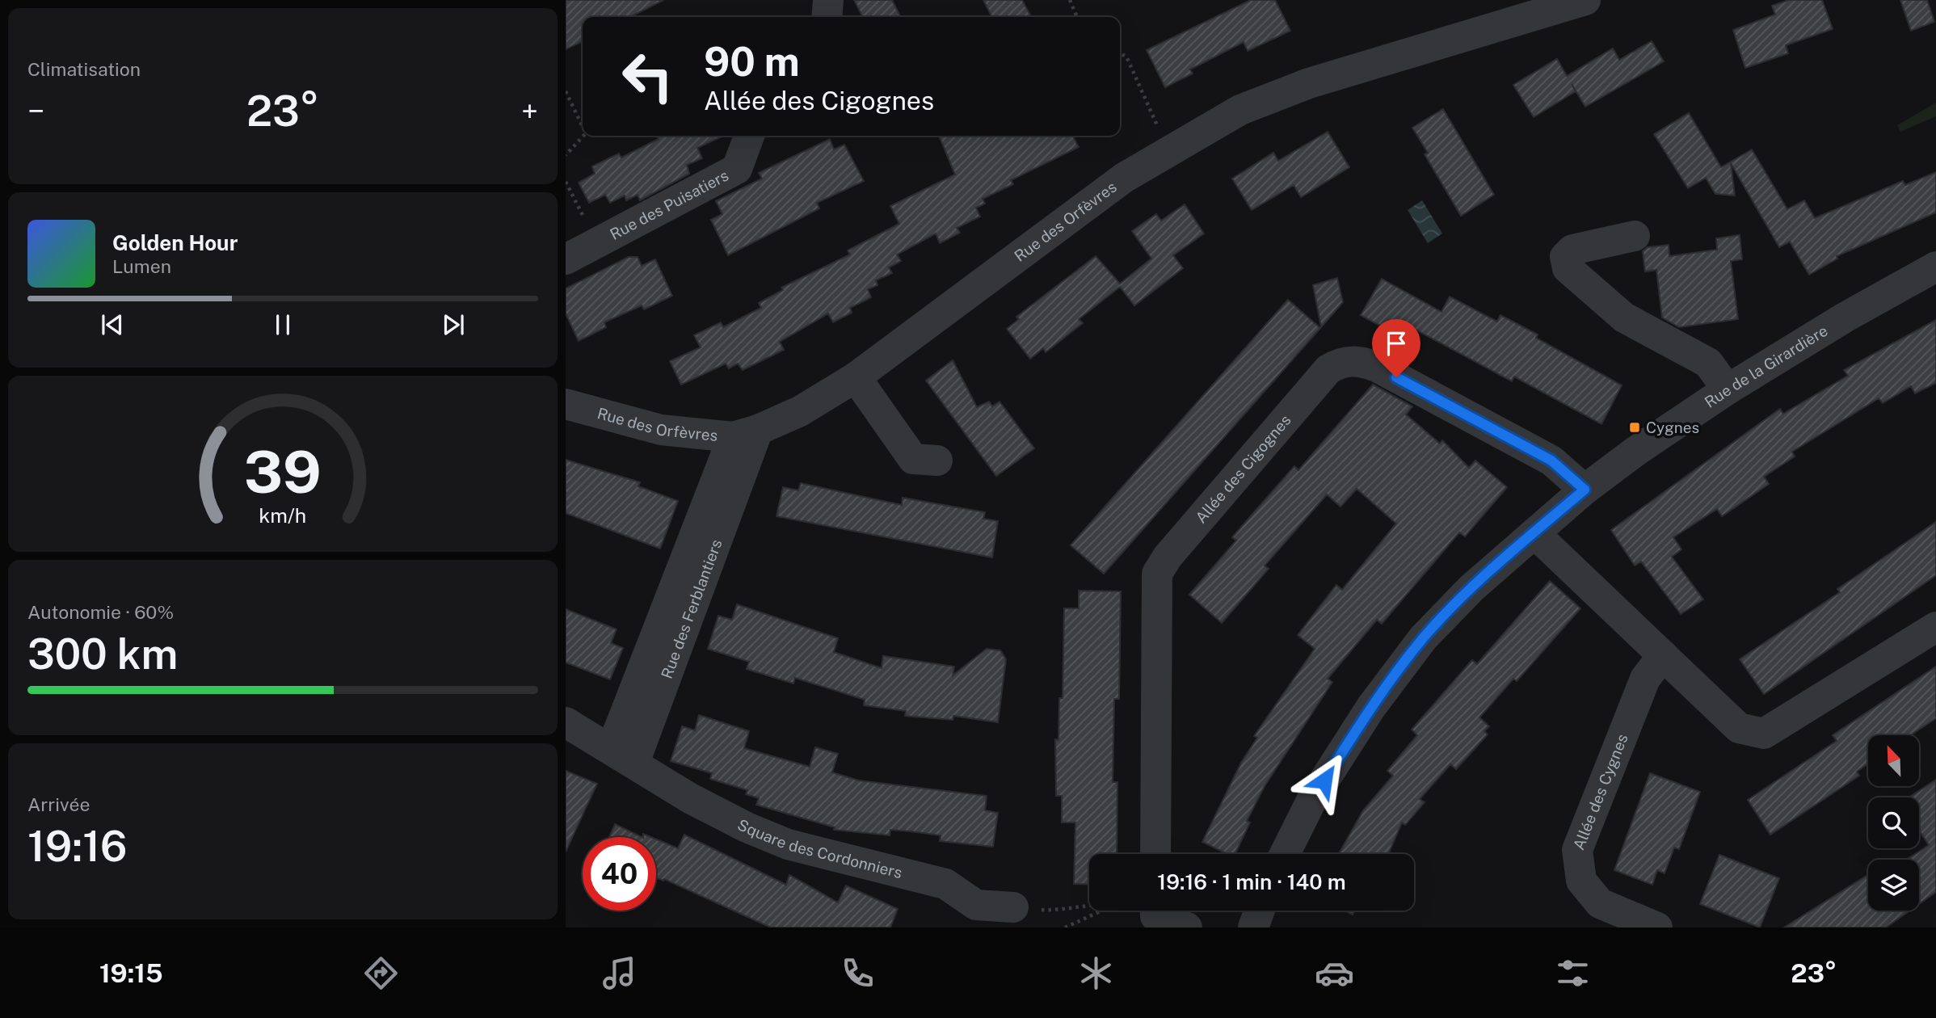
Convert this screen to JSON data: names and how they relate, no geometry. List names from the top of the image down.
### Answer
{
  "streets": {
    "street": [
      "Rue des Puisatiers",
      "Rue des Orfèvres",
      "Rue de la Girardière",
      "Allée des Cigognes",
      "Rue des Ferblantiers",
      "Allée des Cygnes",
      "Square des Cordonniers"
    ]
  },
  "crossings": [
    ["Rue des Orfèvres", "Rue des Ferblantiers"],
    ["Rue de la Girardière", "Allée des Cigognes"],
    ["Rue des Ferblantiers", "Square des Cordonniers"]
  ],
  "places": {
    "transit": ["Cygnes"]
  },
  "north": "top left",
  "page": {
    "tile": [
      "Climatisation",
      ["Autonomie · 60%", "300 km"],
      ["Arrivée", "19:16"]
    ],
    "turn": ["90 m", "Allée des Cigognes"],
    "heat": ["−", "23°", "+"],
    "song": ["Golden Hour", "Lumen"],
    "limit": "40",
    "trip": "19:16 · 1 min · 140 m",
    "tabs": ["19:15", "23°"],
    "gauge": ["39", "km/h"]
  }
}
